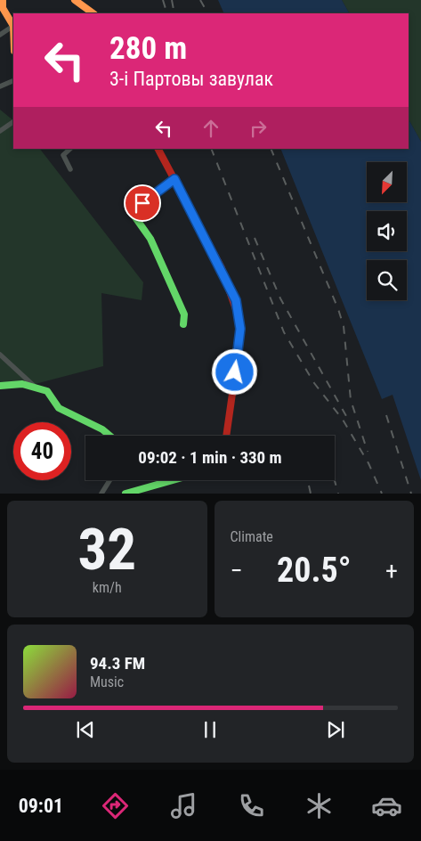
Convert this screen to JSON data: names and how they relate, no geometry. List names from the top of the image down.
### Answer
{
  "north": "bottom left",
  "page": {
    "turn": ["280 m", "3-і Партовы завулак"],
    "limit": "40",
    "trip": "09:02 · 1 min · 330 m",
    "tile": [
      ["32", "km/h"],
      "Climate"
    ],
    "heat": ["−", "20.5°", "+"],
    "song": ["94.3 FM", "Music"],
    "tabs": "09:01"
  }
}
